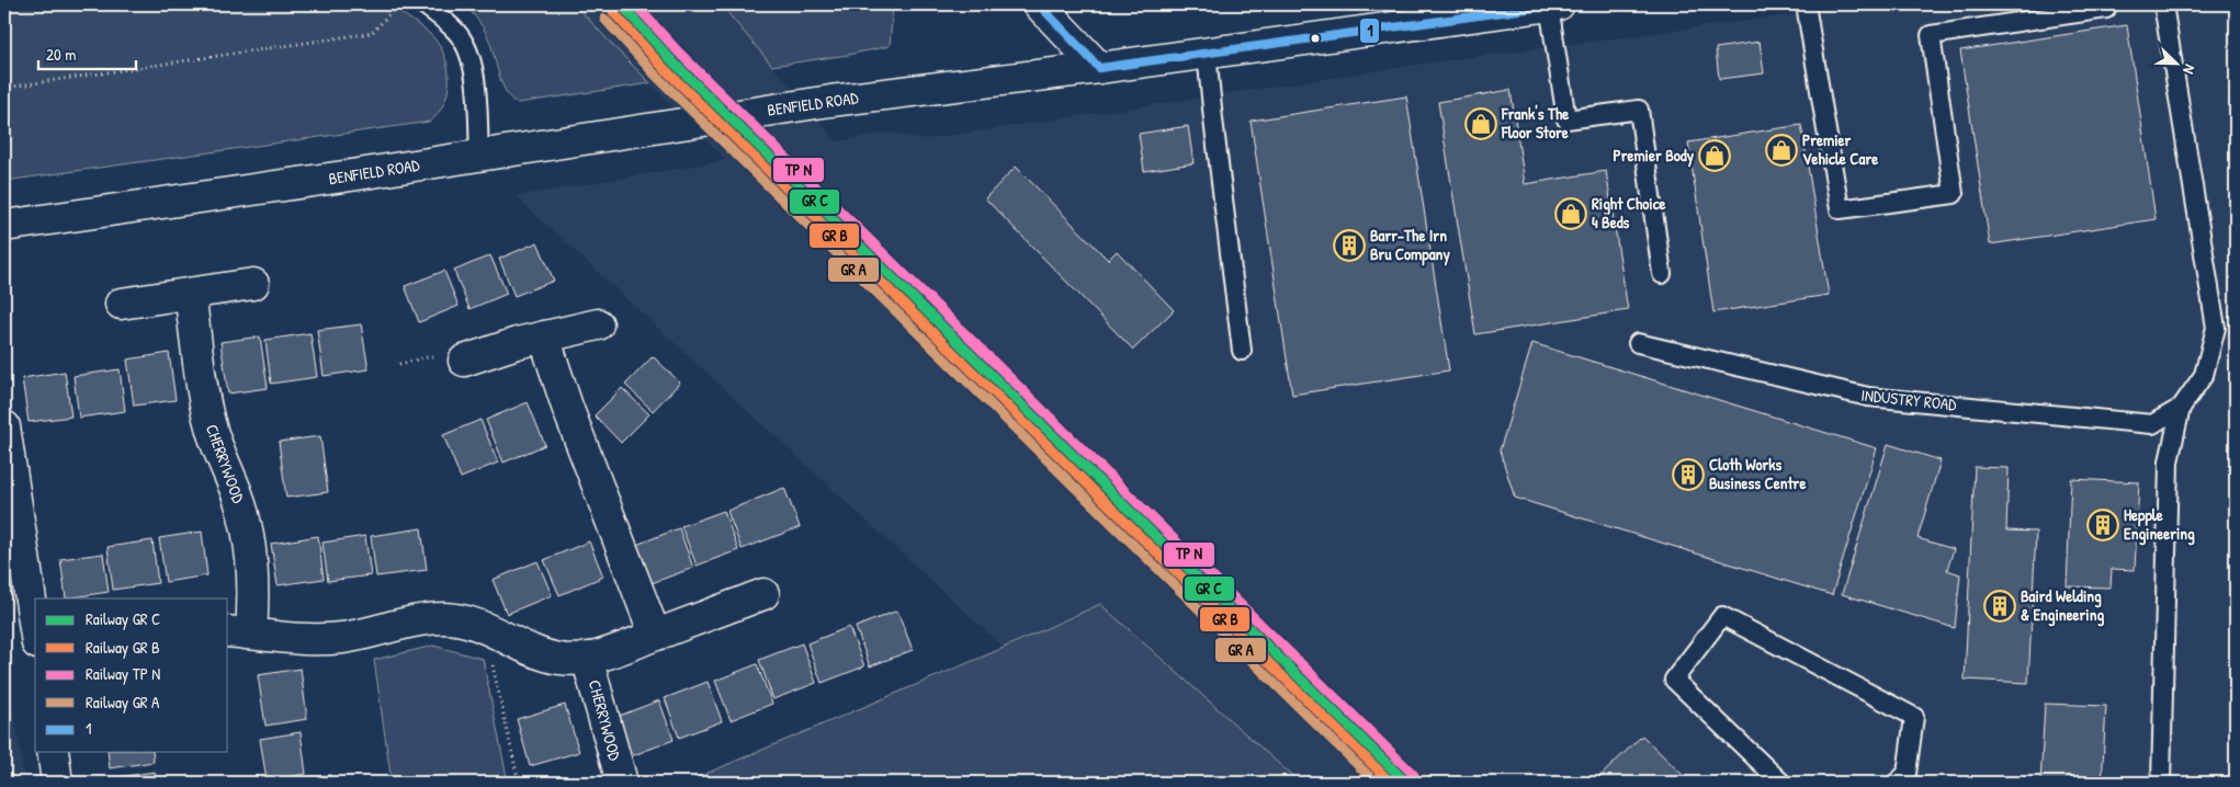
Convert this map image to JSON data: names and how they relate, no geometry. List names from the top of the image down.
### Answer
{
  "streets": {
    "street": ["BENFIELD ROAD", "CHERRYWOOD"],
    "lane": ["INDUSTRY ROAD"]
  },
  "places": {
    "shop": [
      "Frank's The Floor Store",
      "Premier Vehicle Care",
      "Premier Body",
      "Right Choice 4 Beds"
    ],
    "building": [
      "Barr-The Irn Bru Company",
      "Cloth Works Business Centre",
      "Hepple Engineering",
      "Baird Welding & Engineering"
    ]
  },
  "lines": ["transit line 1"],
  "legend": [
    "Railway GR C",
    "Railway GR B",
    "Railway TP N",
    "Railway GR A",
    "1"
  ],
  "scale_bar": "20 m",
  "north": "bottom right"
}
